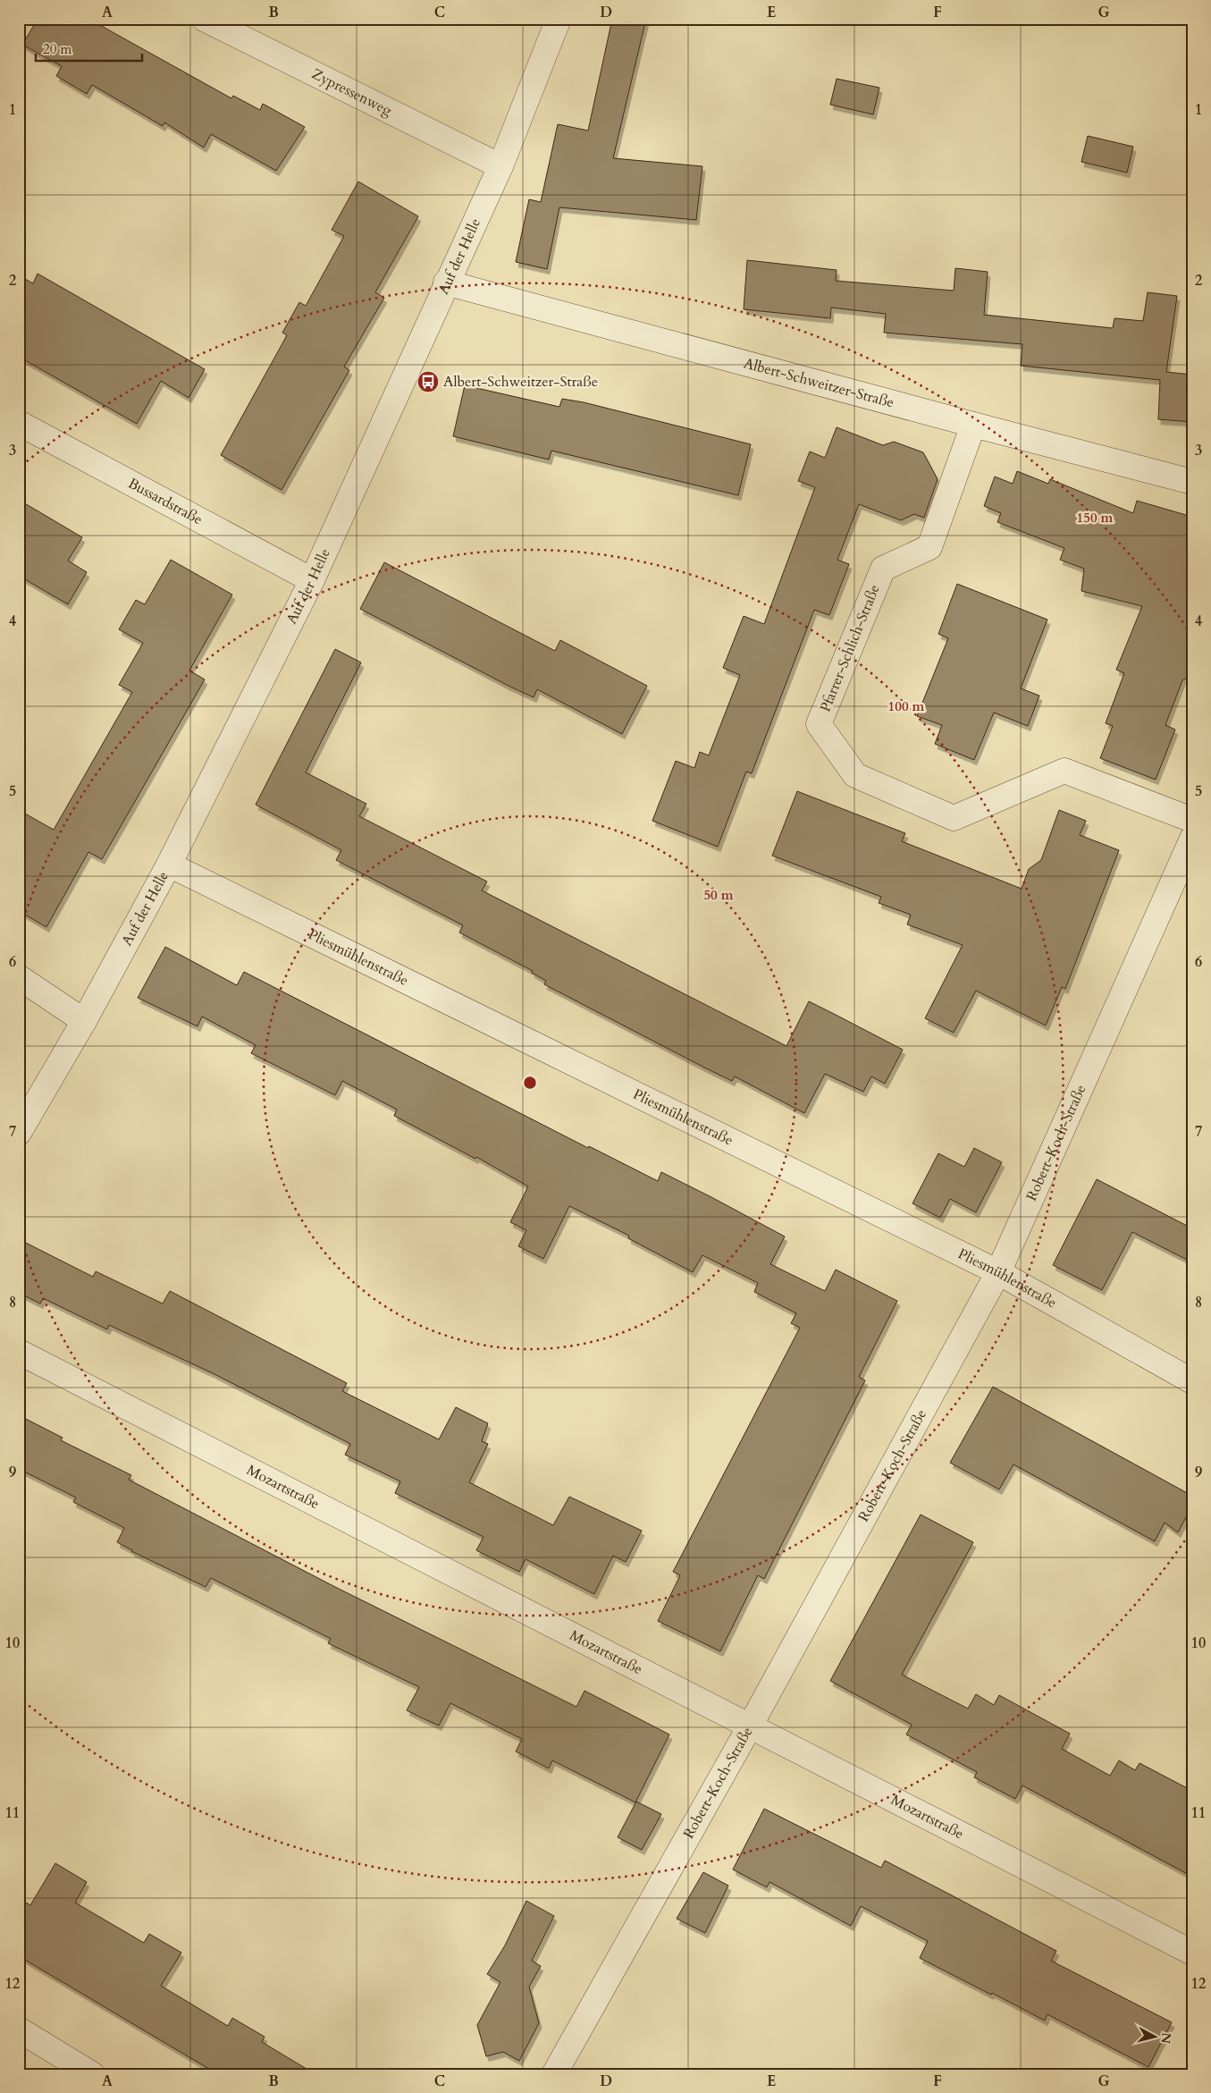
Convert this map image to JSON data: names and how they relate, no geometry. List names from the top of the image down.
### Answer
{
  "streets": {
    "street": [
      "Zypressenweg",
      "Auf der Helle",
      "Albert-Schweitzer-Straße",
      "Bussardstraße",
      "Pfarrer-Schlich-Straße",
      "Pliesmühlenstraße",
      "Robert-Koch-Straße",
      "Mozartstraße"
    ]
  },
  "crossings": [
    ["Zypressenweg", "Auf der Helle"],
    ["Auf der Helle", "Albert-Schweitzer-Straße"],
    ["Auf der Helle", "Bussardstraße"],
    ["Auf der Helle", "Pliesmühlenstraße"],
    ["Albert-Schweitzer-Straße", "Pfarrer-Schlich-Straße"],
    ["Pliesmühlenstraße", "Robert-Koch-Straße"],
    ["Robert-Koch-Straße", "Mozartstraße"]
  ],
  "places": {
    "bus stop": ["Albert-Schweitzer-Straße"]
  },
  "scale_bar": "20 m",
  "north": "right",
  "grid": {
    "columns": [
      "A",
      "B",
      "C",
      "D",
      "E",
      "F",
      "G"
    ],
    "rows": [
      "1",
      "2",
      "3",
      "4",
      "5",
      "6",
      "7",
      "8",
      "9",
      "10",
      "11",
      "12"
    ]
  },
  "rings": ["150 m", "100 m", "50 m"]
}
